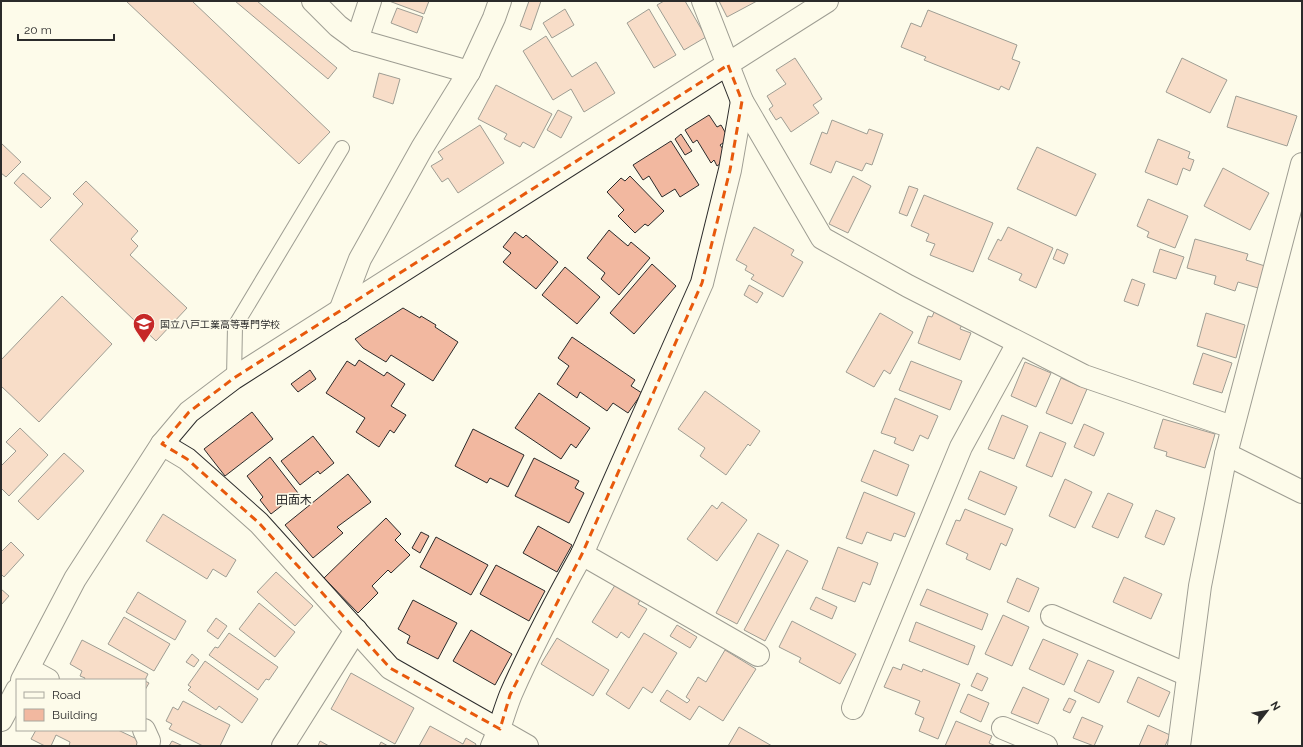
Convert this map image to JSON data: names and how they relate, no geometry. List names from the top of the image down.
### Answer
{
  "districts": ["田面木"],
  "places": {
    "school or university": ["国立八戸工業高等専門学校"]
  },
  "legend": ["Road", "Building"],
  "scale_bar": "20 m",
  "north": "top right"
}
